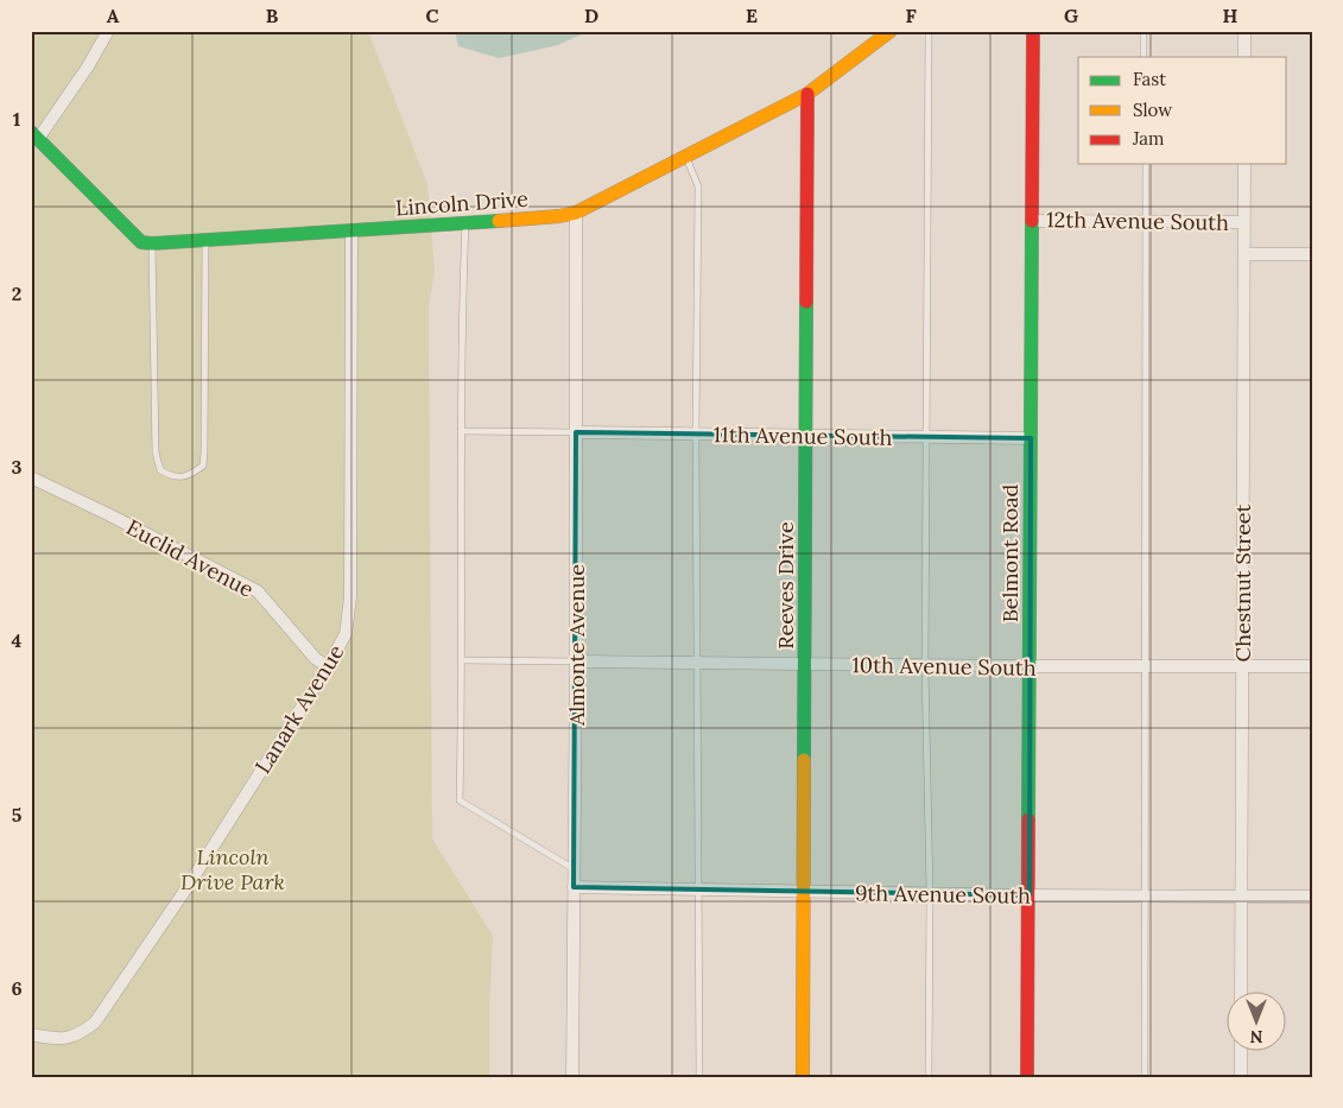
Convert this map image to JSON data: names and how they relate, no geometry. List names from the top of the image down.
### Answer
{
  "streets": {
    "street": [
      "Lincoln Drive",
      "12th Avenue South",
      "11th Avenue South",
      "Belmont Road",
      "Euclid Avenue",
      "Chestnut Street",
      "Reeves Drive",
      "Almonte Avenue",
      "10th Avenue South",
      "Lanark Avenue",
      "9th Avenue South"
    ]
  },
  "crossings": [
    ["Lincoln Drive", "Reeves Drive"],
    ["Lincoln Drive", "Almonte Avenue"],
    ["Lincoln Drive", "Lanark Avenue"],
    ["12th Avenue South", "Belmont Road"],
    ["12th Avenue South", "Chestnut Street"],
    ["11th Avenue South", "Belmont Road"],
    ["11th Avenue South", "Reeves Drive"],
    ["11th Avenue South", "Almonte Avenue"],
    ["Belmont Road", "10th Avenue South"],
    ["Belmont Road", "9th Avenue South"],
    ["Euclid Avenue", "Lanark Avenue"],
    ["Chestnut Street", "10th Avenue South"],
    ["Chestnut Street", "9th Avenue South"],
    ["Reeves Drive", "10th Avenue South"],
    ["Reeves Drive", "9th Avenue South"],
    ["Almonte Avenue", "10th Avenue South"],
    ["Almonte Avenue", "9th Avenue South"]
  ],
  "parks": ["Lincoln Drive Park"],
  "legend": ["Fast", "Slow", "Jam"],
  "north": "bottom",
  "grid": {
    "columns": [
      "A",
      "B",
      "C",
      "D",
      "E",
      "F",
      "G",
      "H"
    ],
    "rows": [
      "1",
      "2",
      "3",
      "4",
      "5",
      "6"
    ]
  }
}
